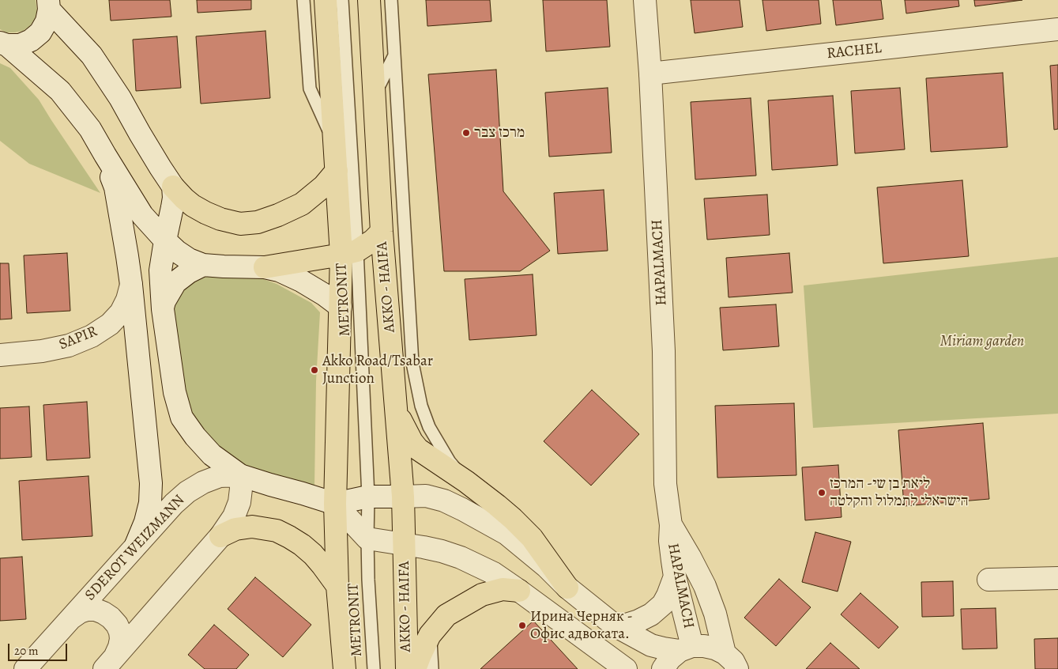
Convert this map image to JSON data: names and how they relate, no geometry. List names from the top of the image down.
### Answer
{
  "streets": {
    "highway": ["AKKO - HAIFA"],
    "street": [
      "RACHEL",
      "HAPALMACH",
      "SAPIR",
      "SDEROT WEIZMANN"
    ],
    "lane": ["METRONIT"]
  },
  "crossings": [
    ["RACHEL", "HAPALMACH"]
  ],
  "parks": ["Miriam garden"],
  "places": [
    "מרכז צבר",
    "Akko Road/Tsabar Junction",
    "ליאת בן שי- המרכז הישראלי לתמלול והקלטה",
    "Ирина Черняк - Офис адвоката."
  ],
  "scale_bar": "20 m"
}
